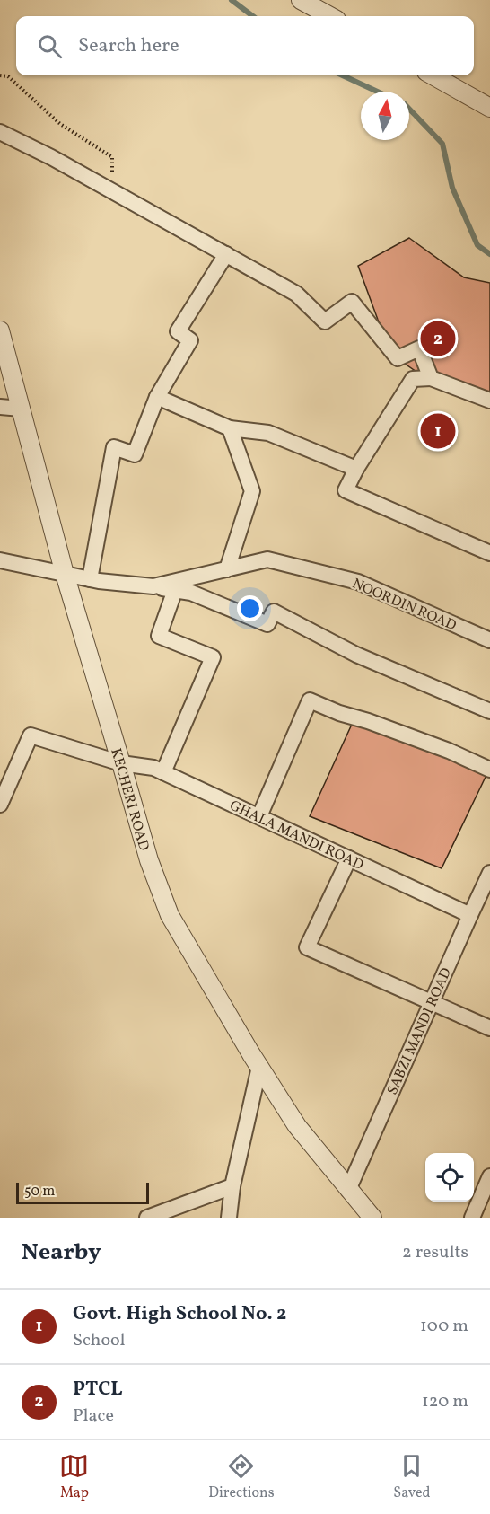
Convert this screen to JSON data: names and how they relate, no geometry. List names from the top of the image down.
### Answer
{
  "streets": {
    "street": [
      "NOORDIN ROAD",
      "KECHERI ROAD",
      "GHALA MANDI ROAD",
      "SABZI MANDI ROAD"
    ]
  },
  "crossings": [
    ["NOORDIN ROAD", "KECHERI ROAD"],
    ["KECHERI ROAD", "GHALA MANDI ROAD"],
    ["KECHERI ROAD", "SABZI MANDI ROAD"],
    ["GHALA MANDI ROAD", "SABZI MANDI ROAD"]
  ],
  "scale_bar": "50 m",
  "north": "top",
  "page": {
    "search": "Search here",
    "pins": ["2", "1"],
    "scale": "50 m",
    "heading": ["Nearby", "2 results"],
    "list": [
      {
        "mark": "1",
        "name": "Govt. High School No. 2",
        "note": "School",
        "value": "100 m"
      },
      {
        "mark": "2",
        "name": "PTCL",
        "note": "Place",
        "value": "120 m"
      }
    ],
    "nav": ["Map", "Directions", "Saved"]
  }
}
